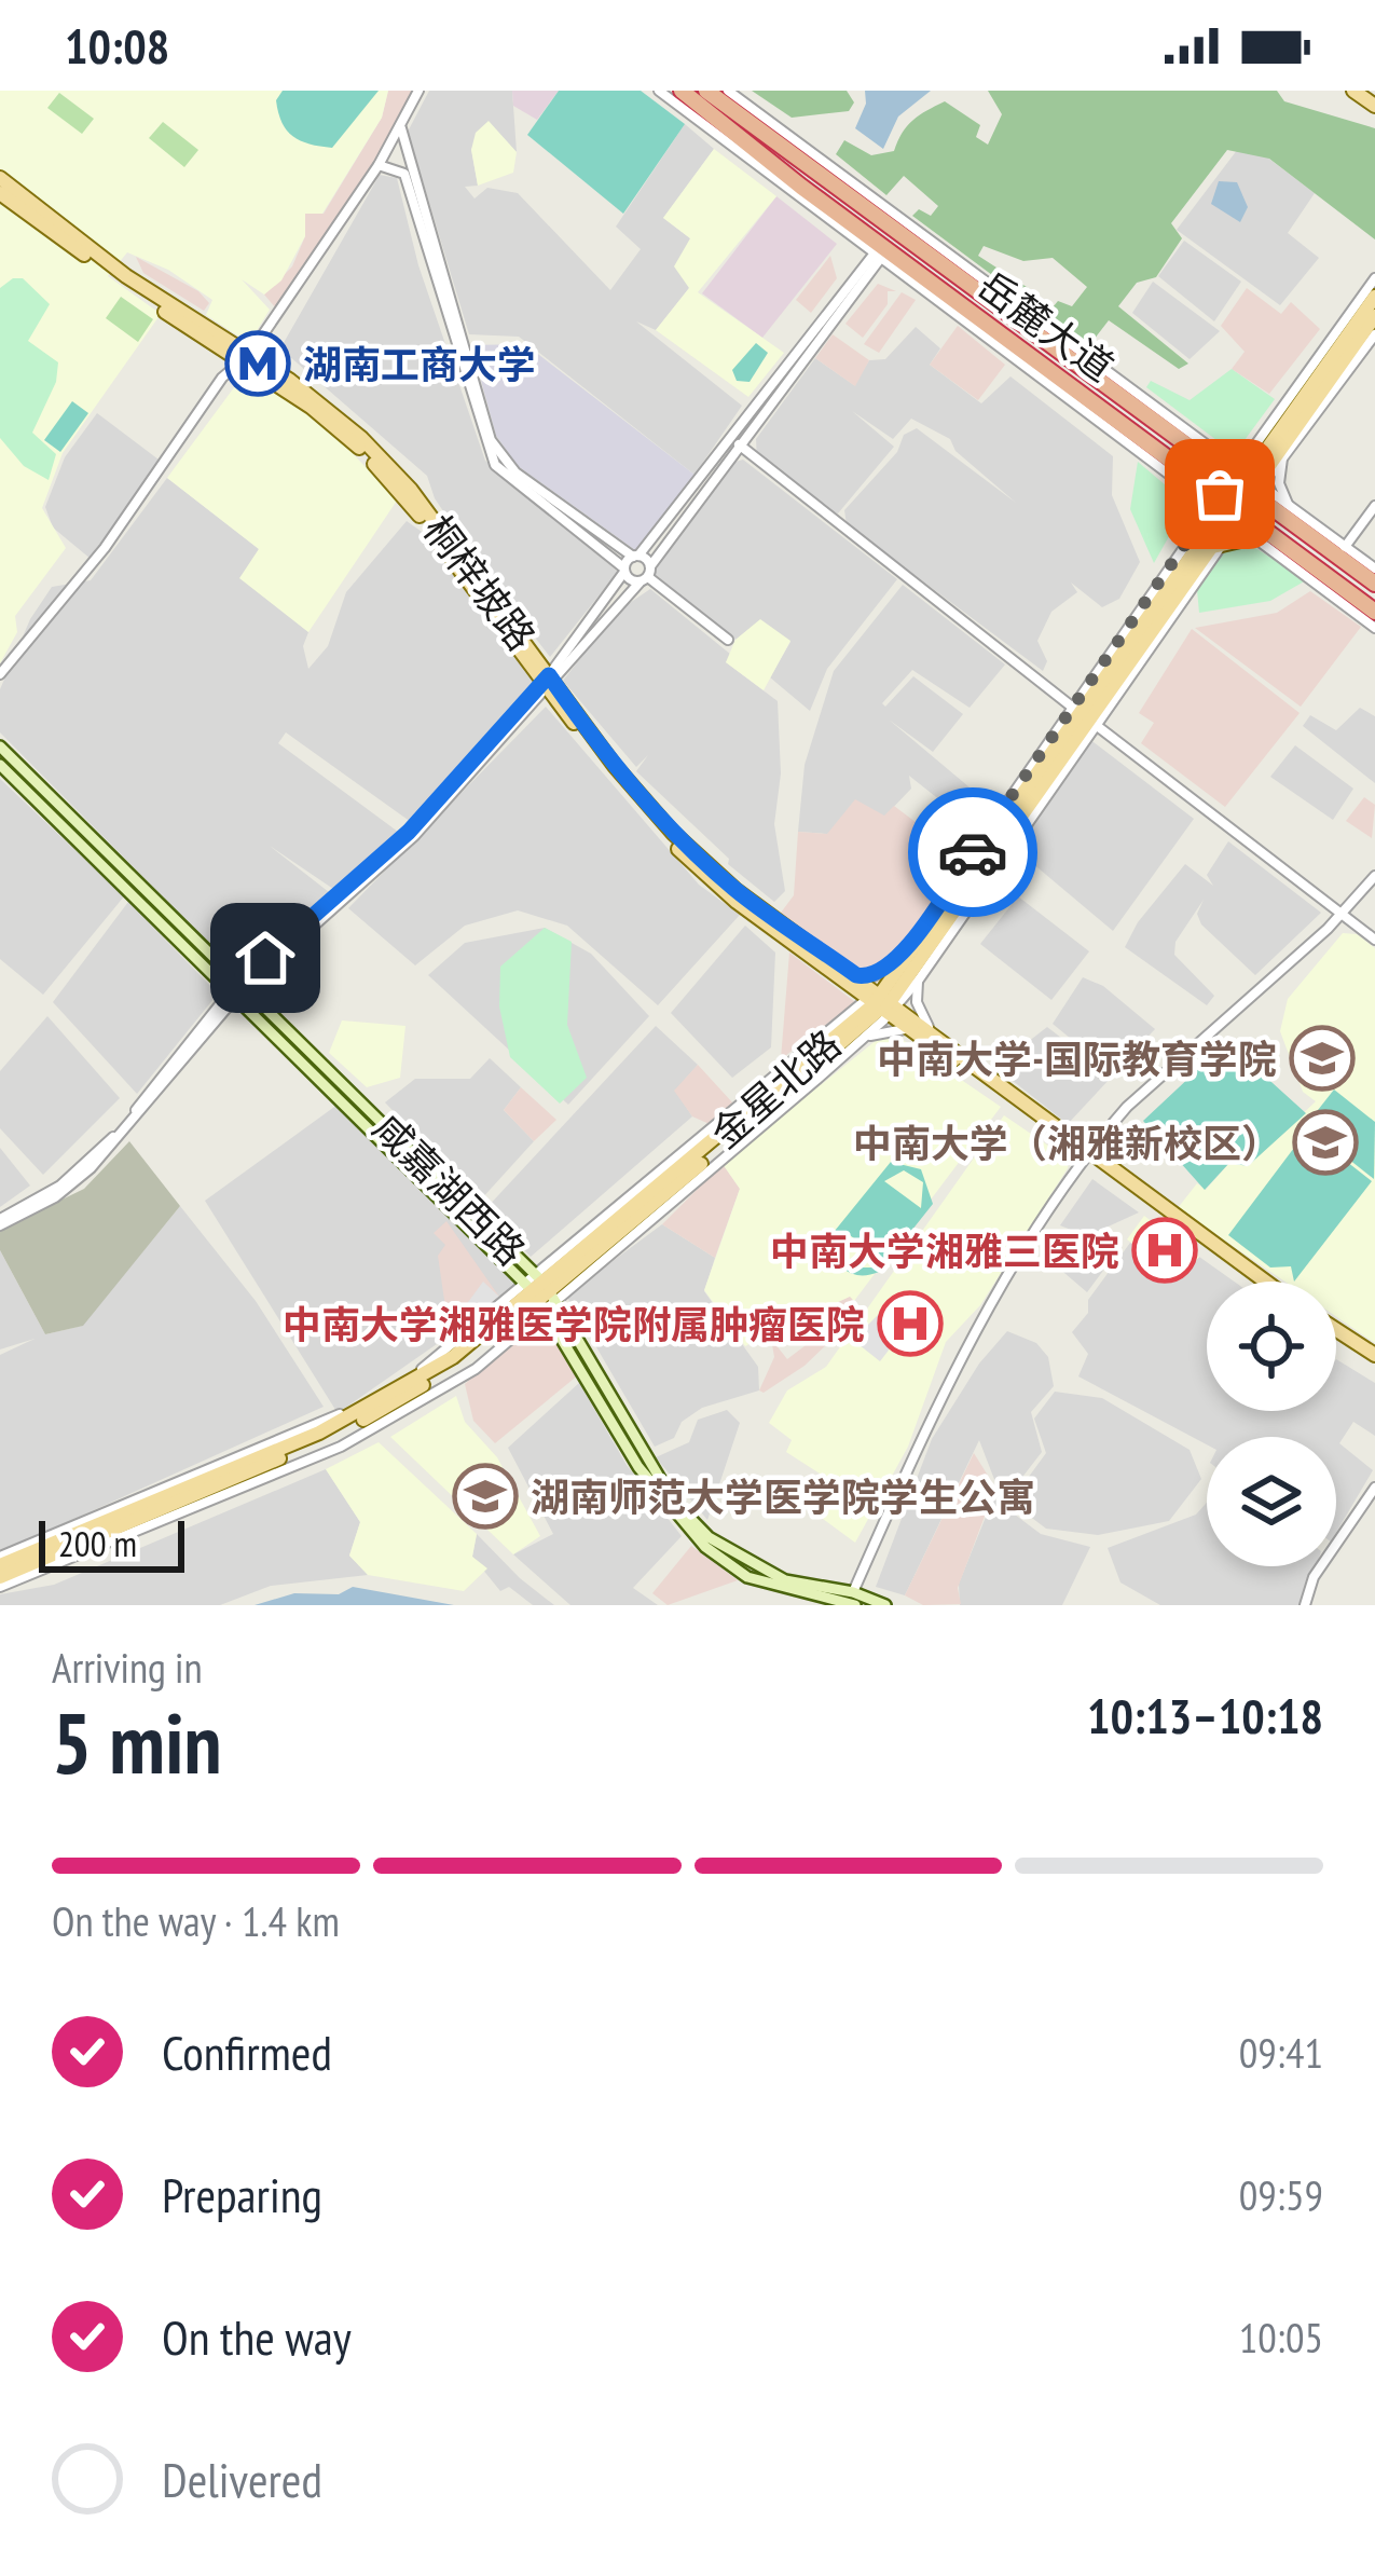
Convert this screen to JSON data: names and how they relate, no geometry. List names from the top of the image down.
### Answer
{
  "streets": {
    "highway": ["岳麓大道"],
    "main road": ["桐梓坡路", "金星北路", "咸嘉湖西路"]
  },
  "crossings": [
    ["岳麓大道", "金星北路"],
    ["桐梓坡路", "金星北路"],
    ["金星北路", "咸嘉湖西路"]
  ],
  "places": {
    "metro station": ["湖南工商大学"],
    "school or university": ["中南大学-国际教育学院", "中南大学（湘雅新校区）", "湖南师范大学医学院学生公寓"],
    "hospital": ["中南大学湘雅三医院", "中南大学湘雅医学院附属肿瘤医院"]
  },
  "scale_bar": "200 m",
  "page": {
    "status": "10:08",
    "scale": "200 m",
    "heading": ["5 min", "Arriving in", "10:13–10:18"],
    "bar": "On the way · 1.4 km",
    "list": [
      ["Confirmed", "09:41"],
      ["Preparing", "09:59"],
      ["On the way", "10:05"],
      "Delivered"
    ]
  }
}
